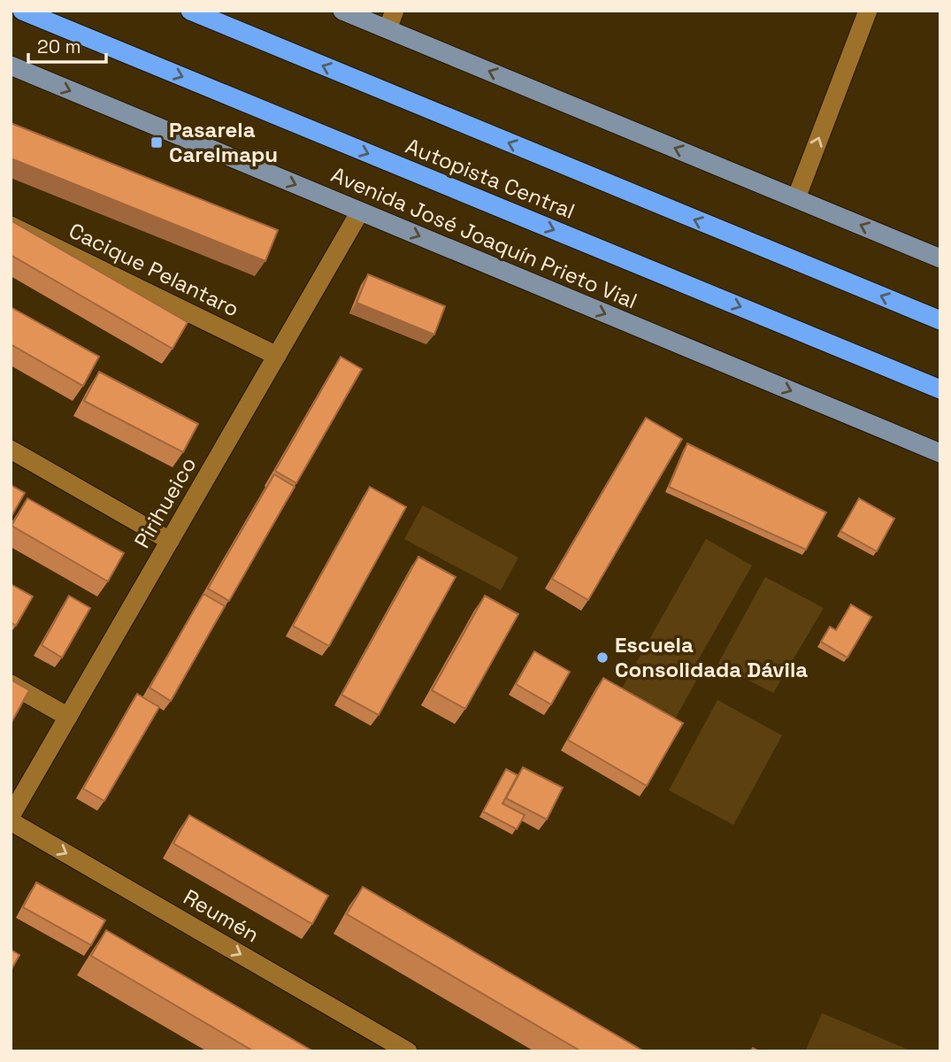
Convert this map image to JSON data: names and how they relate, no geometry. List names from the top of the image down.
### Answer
{
  "streets": {
    "highway": ["Autopista Central"],
    "main road": ["Avenida José Joaquín Prieto Vial"],
    "street": ["Cacique Pelantaro", "Pirihueico", "Reumén"]
  },
  "crossings": [
    ["Avenida José Joaquín Prieto Vial", "Pirihueico"],
    ["Cacique Pelantaro", "Pirihueico"]
  ],
  "one_way": ["Avenida José Joaquín Prieto Vial", "Reumén"],
  "places": {
    "transit": ["Pasarela Carelmapu"],
    "other": ["Escuela Consolidada Dávila"]
  },
  "scale_bar": "20 m"
}
